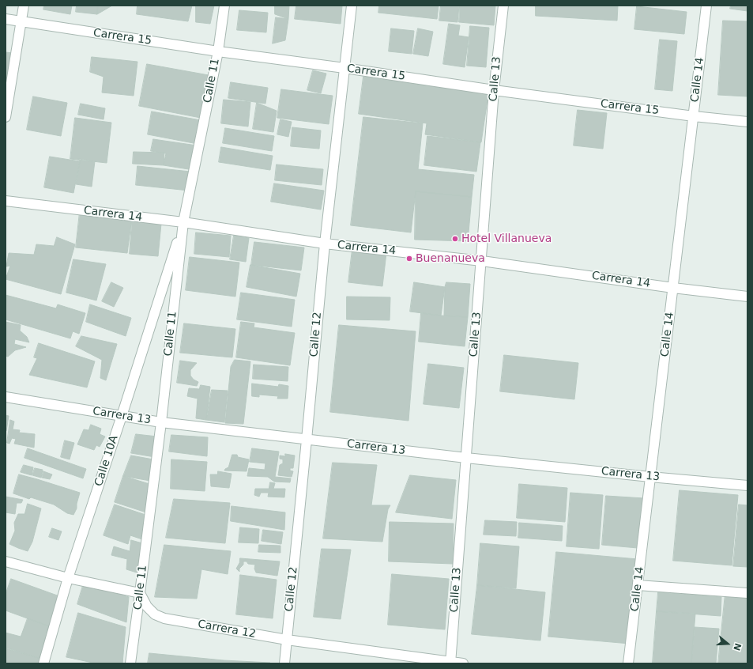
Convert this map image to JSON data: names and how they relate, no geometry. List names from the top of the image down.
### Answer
{
  "streets": {
    "street": [
      "Carrera 15",
      "Calle 13",
      "Calle 14",
      "Calle 11",
      "Carrera 14",
      "Calle 12",
      "Carrera 13",
      "Calle 10A",
      "Carrera 12"
    ]
  },
  "crossings": [
    ["Carrera 15", "Calle 13"],
    ["Carrera 15", "Calle 14"],
    ["Carrera 15", "Calle 11"],
    ["Carrera 15", "Calle 12"],
    ["Calle 13", "Carrera 14"],
    ["Calle 13", "Carrera 13"],
    ["Calle 13", "Carrera 12"],
    ["Calle 14", "Carrera 14"],
    ["Calle 14", "Carrera 13"],
    ["Calle 11", "Carrera 14"],
    ["Calle 11", "Carrera 13"],
    ["Calle 11", "Calle 10A"],
    ["Calle 11", "Carrera 12"],
    ["Carrera 14", "Calle 12"],
    ["Carrera 14", "Calle 10A"],
    ["Calle 12", "Carrera 13"],
    ["Calle 12", "Carrera 12"],
    ["Carrera 13", "Calle 10A"]
  ],
  "places": ["Hotel Villanueva", "Buenanueva"],
  "north": "right"
}
